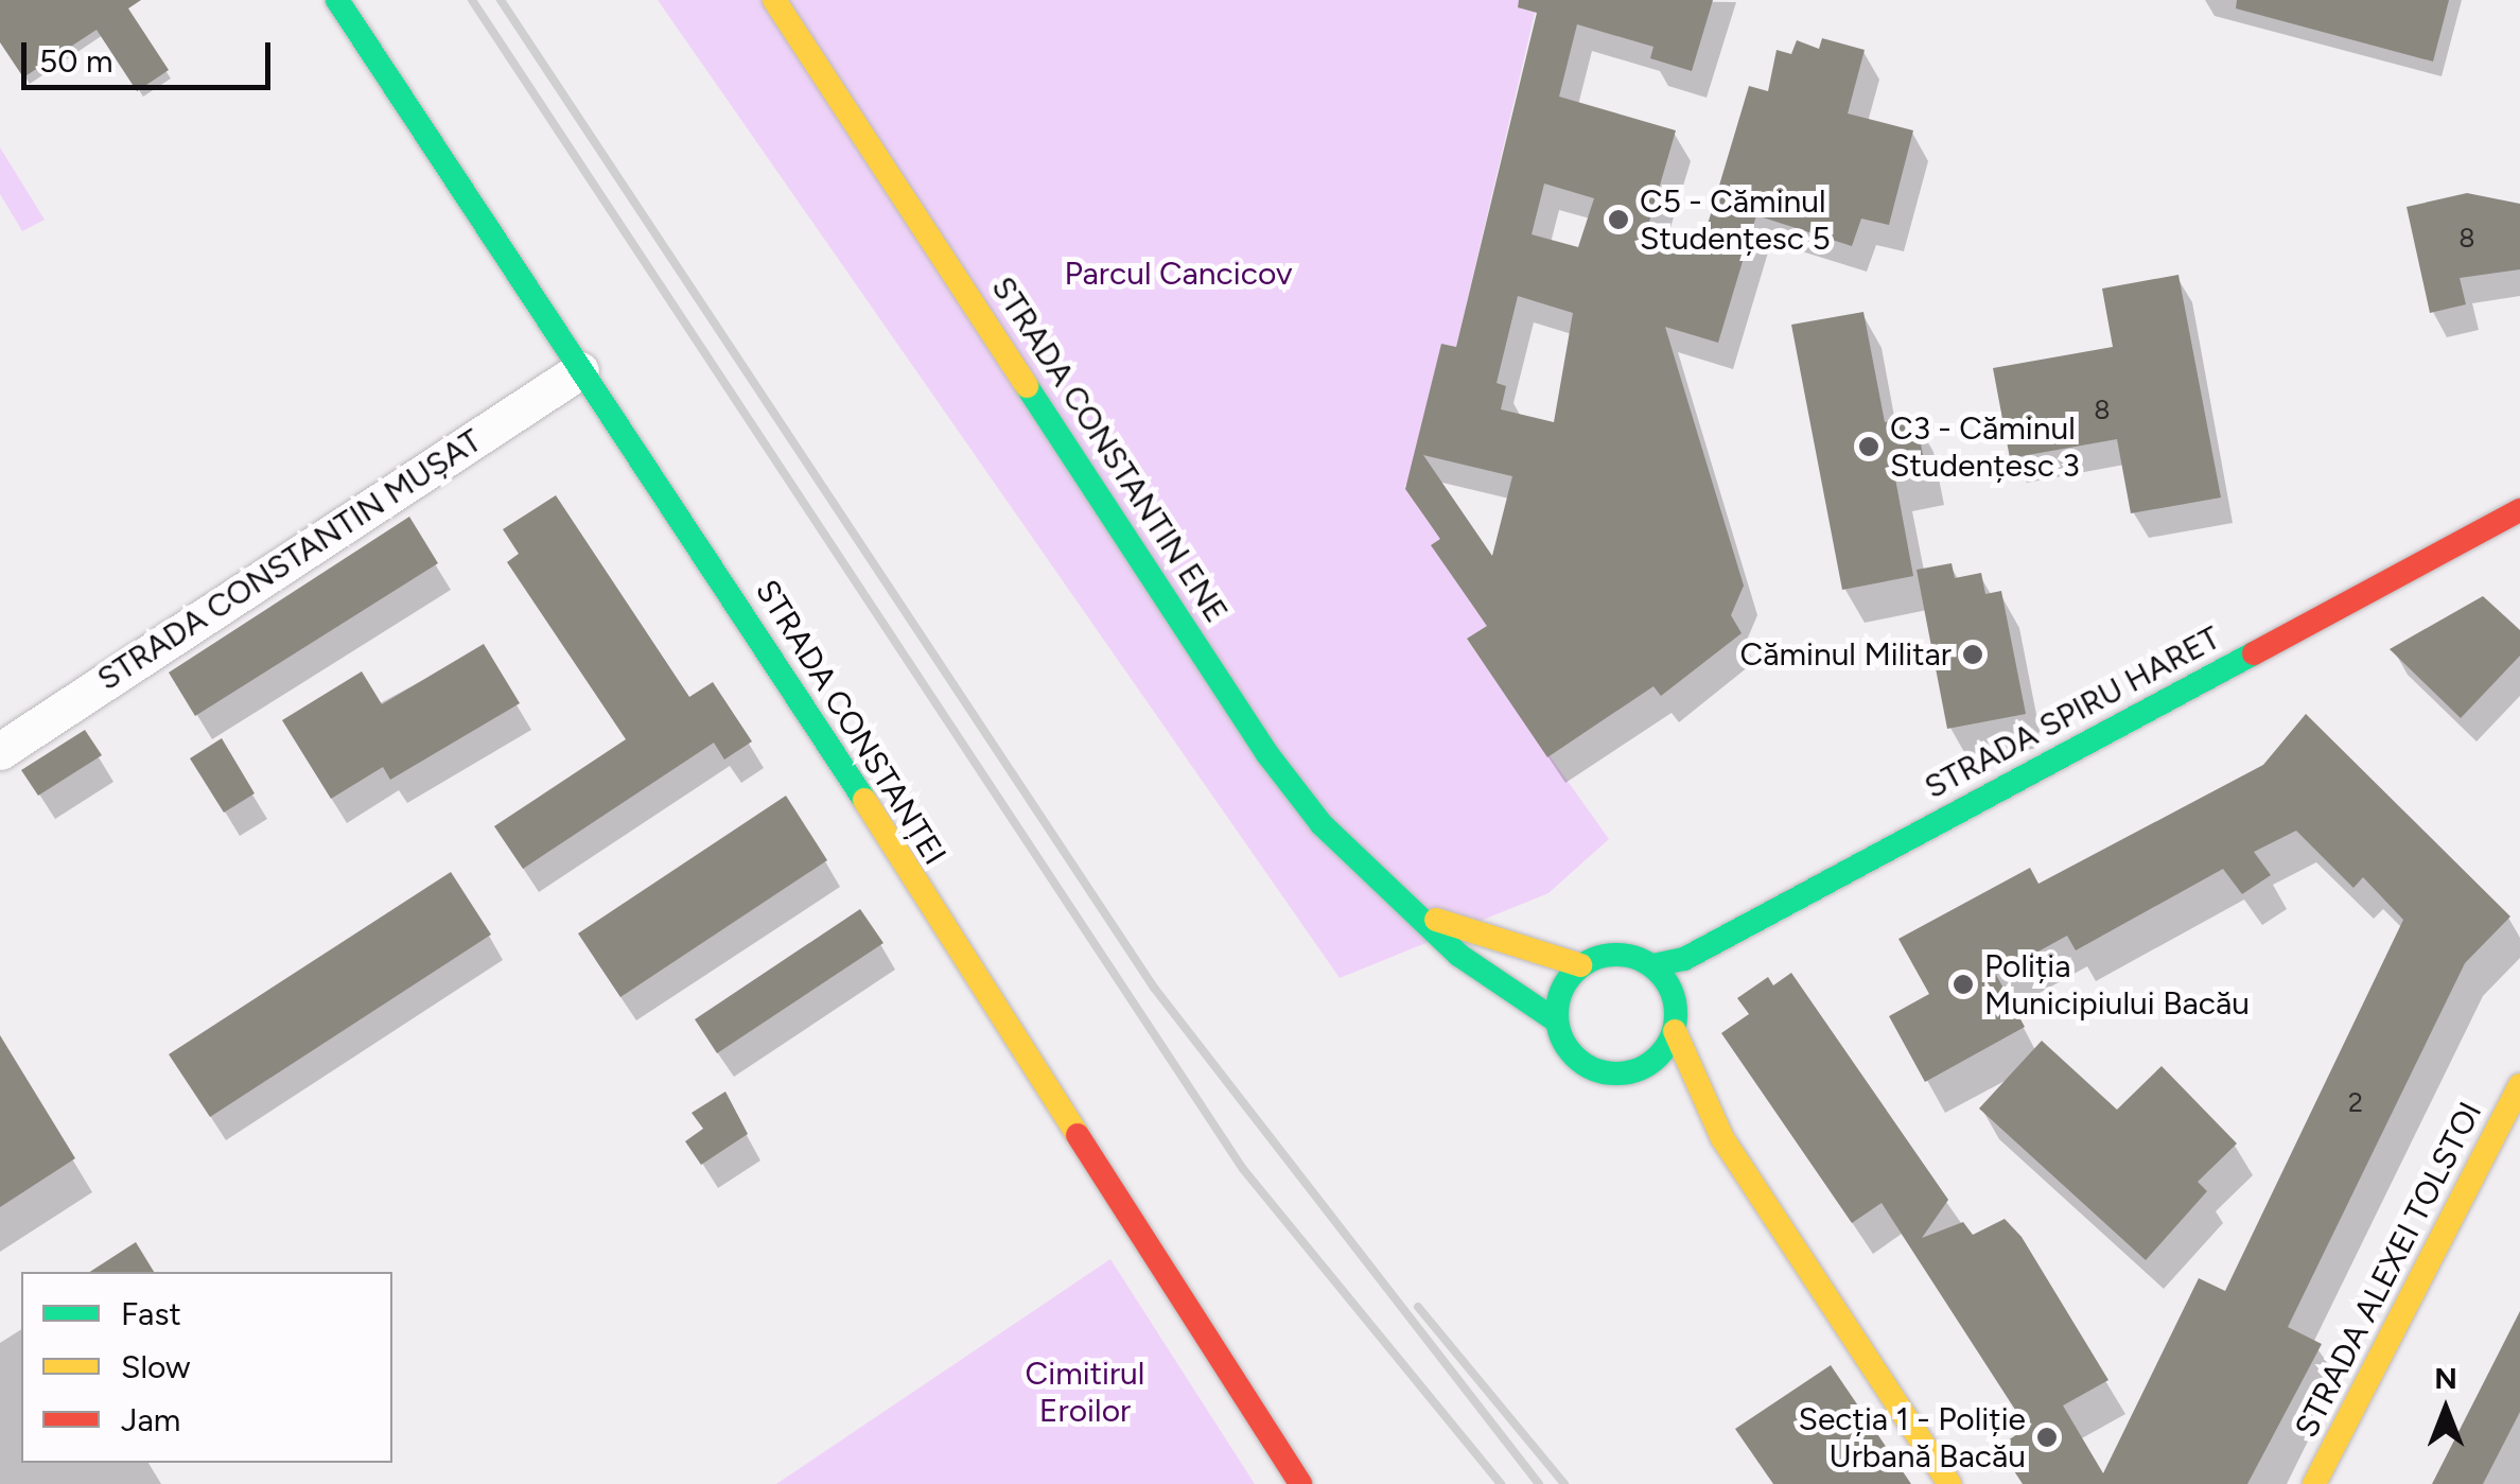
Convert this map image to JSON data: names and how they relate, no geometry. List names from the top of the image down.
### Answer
{
  "streets": {
    "street": [
      "STRADA CONSTANTIN ENE",
      "STRADA CONSTANTIN MUȘAT",
      "STRADA SPIRU HARET",
      "STRADA CONSTANȚEI",
      "STRADA ALEXEI TOLSTOI"
    ]
  },
  "crossings": [
    ["STRADA CONSTANTIN ENE", "STRADA SPIRU HARET"],
    ["STRADA CONSTANTIN MUȘAT", "STRADA CONSTANȚEI"]
  ],
  "parks": ["Parcul Cancicov", "Cimitirul Eroilor"],
  "places": [
    "C5 - Căminul Studențesc 5",
    "C3 - Căminul Studențesc 3",
    "Căminul Militar",
    "Poliția Municipiului Bacău",
    "Secția 1 - Poliție Urbană Bacău"
  ],
  "house_numbers": ["8", "8", "2"],
  "legend": ["Fast", "Slow", "Jam"],
  "scale_bar": "50 m",
  "north": "top"
}
